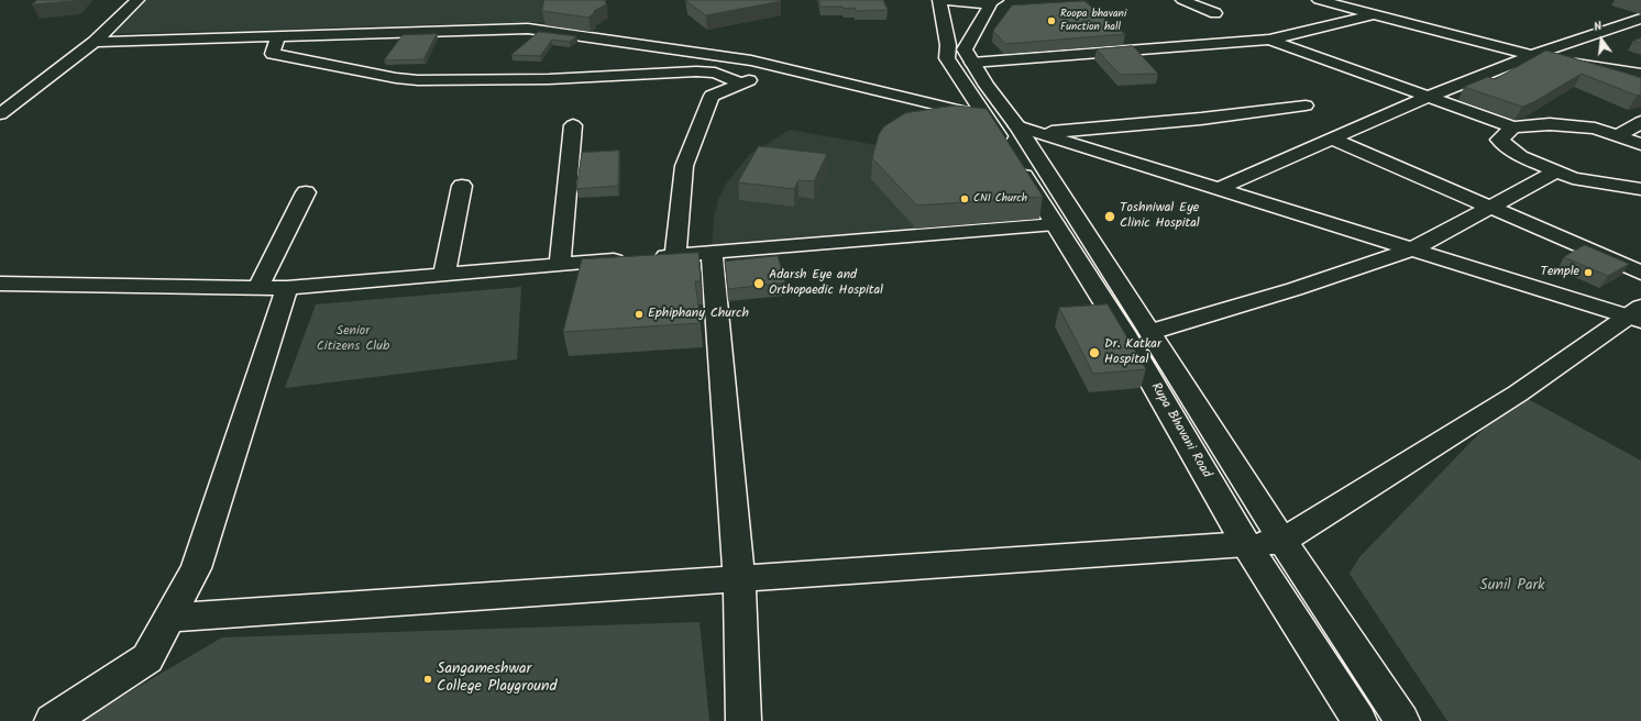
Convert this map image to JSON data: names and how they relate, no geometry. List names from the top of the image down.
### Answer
{
  "streets": {
    "street": ["Rupa Bhavani Road"]
  },
  "parks": ["Senior Citizens Club", "Sunil Park"],
  "places": [
    "Roopa bhavani Function hall",
    "CNI Church",
    "Toshniwal Eye Clinic Hospital",
    "Temple",
    "Adarsh Eye and Orthopaedic Hospital",
    "Ephiphany Church",
    "Dr. Katkar Hospital",
    "Sangameshwar College Playground"
  ],
  "north": "top"
}
